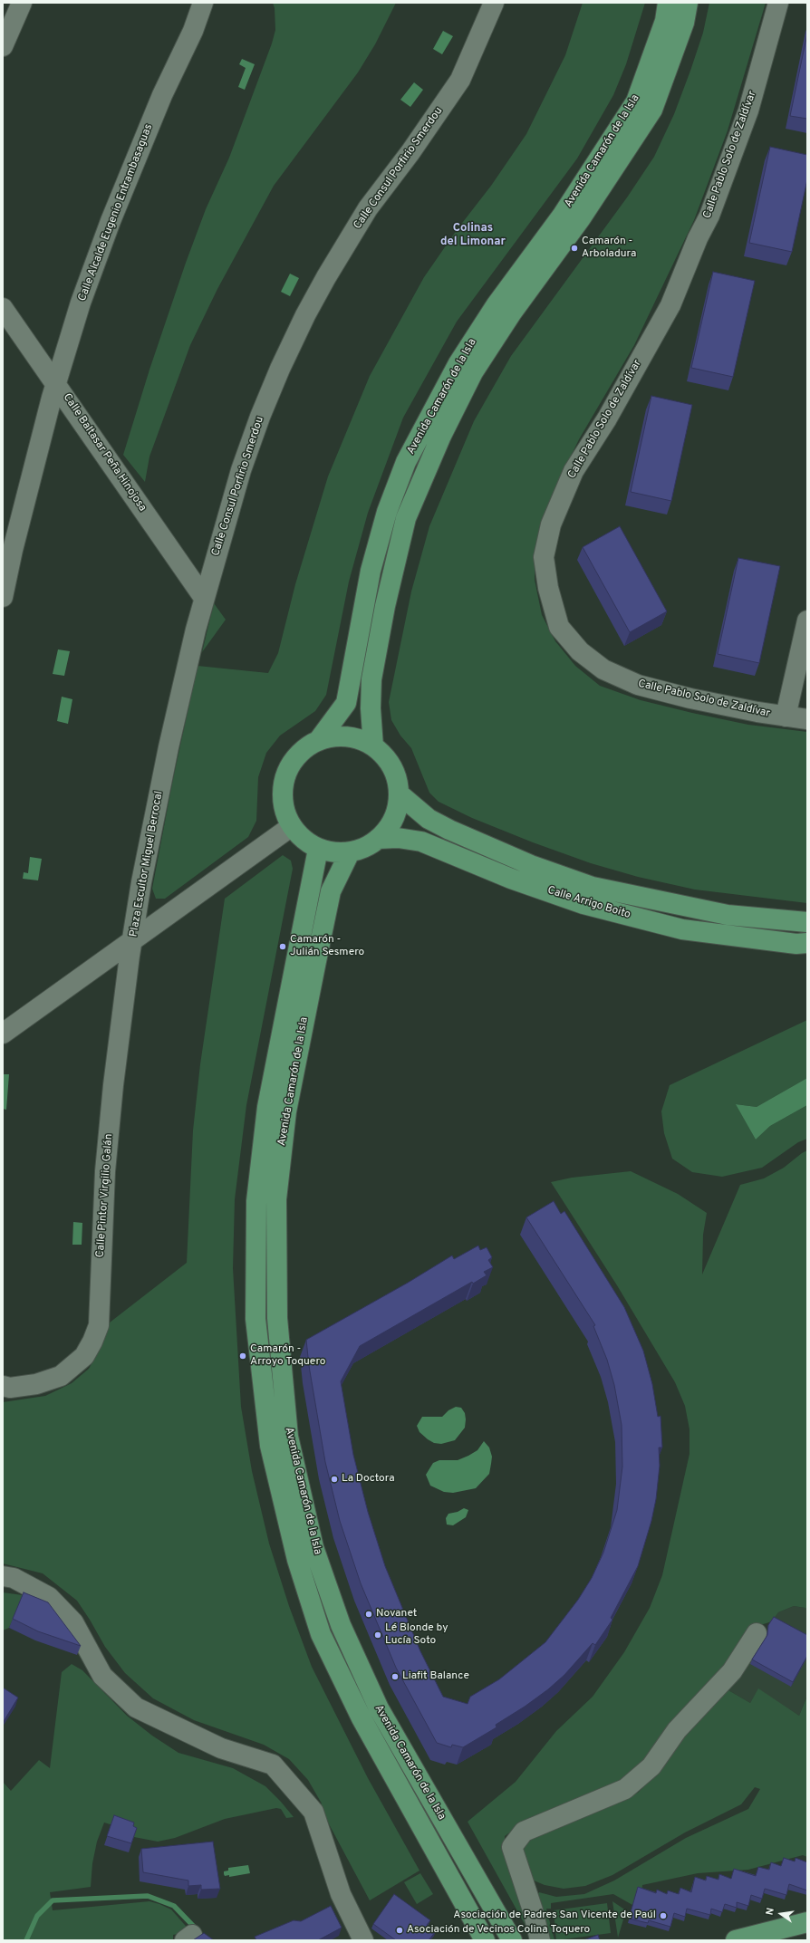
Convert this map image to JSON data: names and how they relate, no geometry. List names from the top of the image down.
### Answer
{
  "streets": {
    "main road": ["Avenida Camarón de la Isla", "Calle Arrigo Boito"],
    "street": [
      "Calle Pablo Solo de Zaldívar",
      "Calle Consul Porfirio Smerdou",
      "Calle Alcalde Eugenio Entrambasaguas",
      "Calle Baltasar Peña Hinojosa",
      "Plaza Escultor Miguel Berrocal",
      "Calle Pintor Virgilio Galán"
    ]
  },
  "crossings": [
    ["Avenida Camarón de la Isla", "Plaza Escultor Miguel Berrocal"],
    ["Avenida Camarón de la Isla", "Calle Arrigo Boito"],
    ["Calle Consul Porfirio Smerdou", "Calle Baltasar Peña Hinojosa"],
    ["Calle Consul Porfirio Smerdou", "Plaza Escultor Miguel Berrocal"],
    ["Calle Alcalde Eugenio Entrambasaguas", "Calle Baltasar Peña Hinojosa"],
    ["Calle Baltasar Peña Hinojosa", "Plaza Escultor Miguel Berrocal"],
    ["Plaza Escultor Miguel Berrocal", "Calle Arrigo Boito"],
    ["Plaza Escultor Miguel Berrocal", "Calle Pintor Virgilio Galán"]
  ],
  "districts": ["Colinas del Limonar"],
  "places": [
    "Camarón - Arboladura",
    "Camarón - Julián Sesmero",
    "Camarón - Arroyo Toquero",
    "La Doctora",
    "Novanet",
    "Lé Blonde by Lucía Soto",
    "Liafit Balance",
    "Asociación de Padres San Vicente de Paúl",
    "Asociación de Vecinos Colina Toquero"
  ],
  "north": "left"
}
